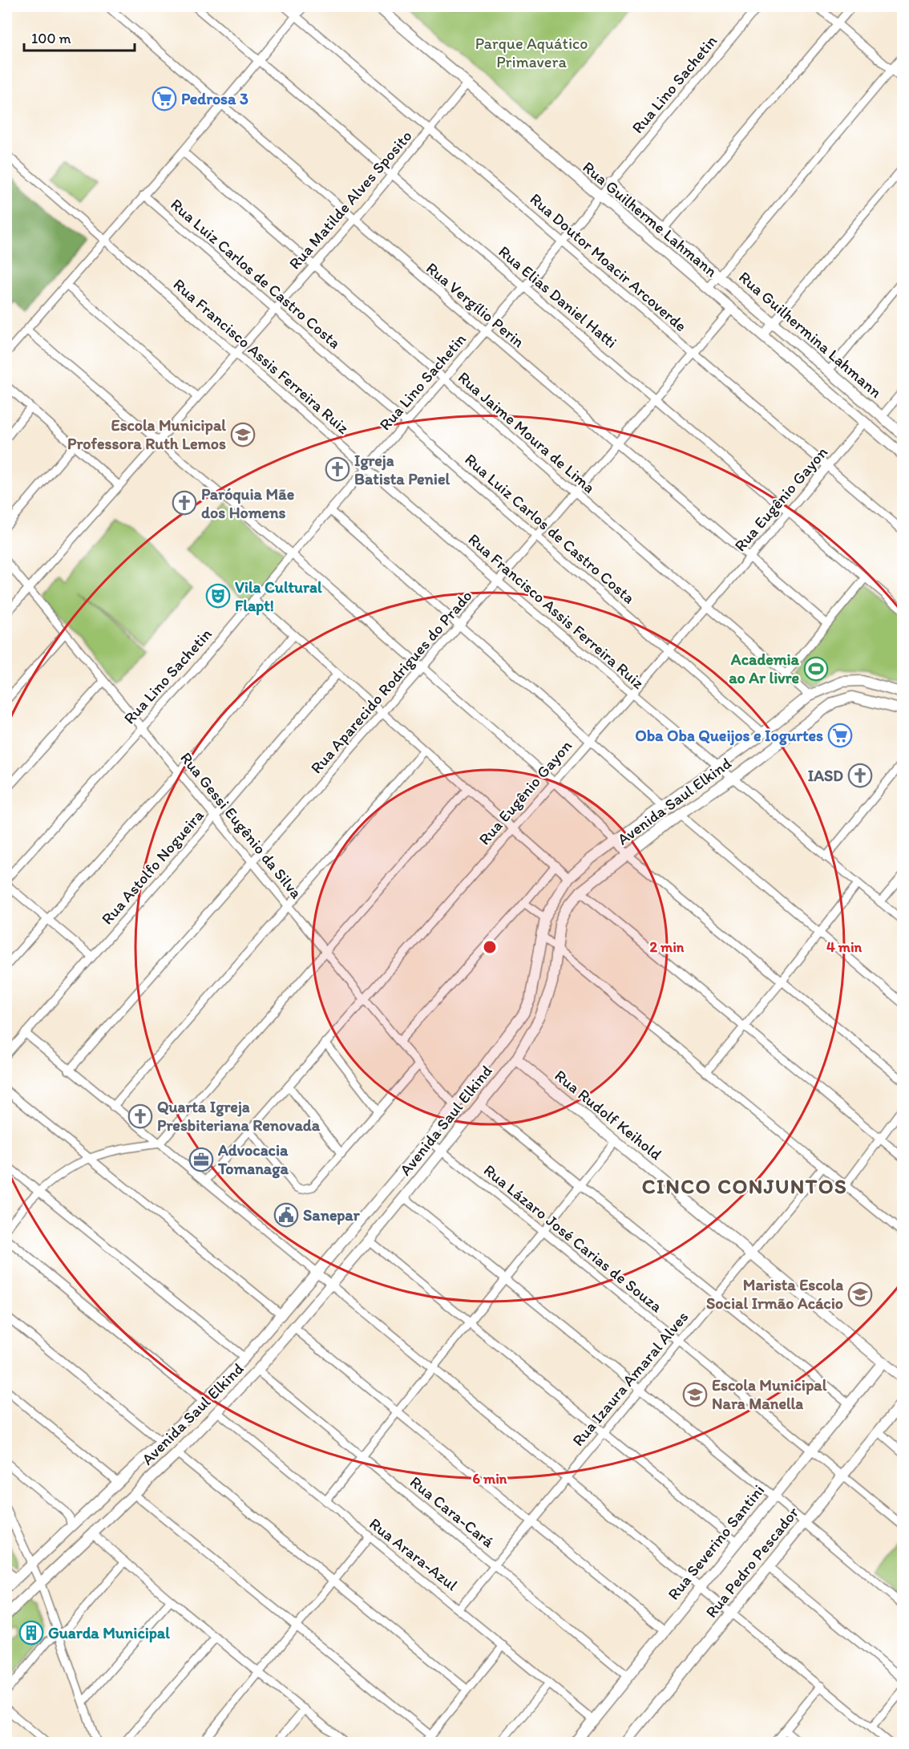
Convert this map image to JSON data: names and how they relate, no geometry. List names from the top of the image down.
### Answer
{
  "streets": {
    "main road": [
      "Rua Guilherme Lahmann",
      "Rua Guilhermina Lahmann",
      "Avenida Saul Elkind",
      "Rua Rudolf Keihold",
      "Rua Severino Santini",
      "Rua Pedro Pescador"
    ],
    "street": [
      "Rua Lino Sachetin",
      "Rua Matilde Alves Sposito",
      "Rua Doutor Moacir Arcoverde",
      "Rua Luiz Carlos de Castro Costa",
      "Rua Elias Daniel Hatti",
      "Rua Vergílio Perin",
      "Rua Francisco Assis Ferreira Ruiz",
      "Rua Jaime Moura de Lima",
      "Rua Eugênio Gayon",
      "Rua Aparecido Rodrigues do Prado",
      "Rua Gessi Eugênio da Silva",
      "Rua Astolfo Nogueira",
      "Rua Lázaro José Carias de Souza",
      "Rua Izaura Amaral Alves",
      "Rua Cara-Cará",
      "Rua Arara-Azul"
    ]
  },
  "crossings": [
    ["Rua Lino Sachetin", "Rua Guilherme Lahmann"],
    ["Rua Lino Sachetin", "Rua Doutor Moacir Arcoverde"],
    ["Rua Lino Sachetin", "Rua Luiz Carlos de Castro Costa"],
    ["Rua Lino Sachetin", "Rua Elias Daniel Hatti"],
    ["Rua Lino Sachetin", "Rua Vergílio Perin"],
    ["Rua Lino Sachetin", "Rua Guilhermina Lahmann"],
    ["Rua Lino Sachetin", "Rua Francisco Assis Ferreira Ruiz"],
    ["Rua Lino Sachetin", "Rua Jaime Moura de Lima"],
    ["Rua Lino Sachetin", "Rua Gessi Eugênio da Silva"],
    ["Rua Matilde Alves Sposito", "Rua Guilherme Lahmann"],
    ["Rua Matilde Alves Sposito", "Rua Doutor Moacir Arcoverde"],
    ["Rua Matilde Alves Sposito", "Rua Luiz Carlos de Castro Costa"],
    ["Rua Matilde Alves Sposito", "Rua Elias Daniel Hatti"],
    ["Rua Matilde Alves Sposito", "Rua Vergílio Perin"],
    ["Rua Matilde Alves Sposito", "Rua Francisco Assis Ferreira Ruiz"],
    ["Rua Matilde Alves Sposito", "Rua Jaime Moura de Lima"],
    ["Rua Matilde Alves Sposito", "Rua Gessi Eugênio da Silva"],
    ["Rua Guilherme Lahmann", "Rua Eugênio Gayon"],
    ["Rua Guilherme Lahmann", "Rua Aparecido Rodrigues do Prado"],
    ["Rua Doutor Moacir Arcoverde", "Rua Eugênio Gayon"],
    ["Rua Doutor Moacir Arcoverde", "Rua Aparecido Rodrigues do Prado"],
    ["Rua Luiz Carlos de Castro Costa", "Rua Eugênio Gayon"],
    ["Rua Luiz Carlos de Castro Costa", "Rua Aparecido Rodrigues do Prado"],
    ["Rua Luiz Carlos de Castro Costa", "Avenida Saul Elkind"],
    ["Rua Elias Daniel Hatti", "Rua Eugênio Gayon"],
    ["Rua Elias Daniel Hatti", "Rua Aparecido Rodrigues do Prado"],
    ["Rua Vergílio Perin", "Rua Eugênio Gayon"],
    ["Rua Vergílio Perin", "Rua Aparecido Rodrigues do Prado"],
    ["Rua Francisco Assis Ferreira Ruiz", "Rua Eugênio Gayon"],
    ["Rua Francisco Assis Ferreira Ruiz", "Rua Aparecido Rodrigues do Prado"],
    ["Rua Francisco Assis Ferreira Ruiz", "Avenida Saul Elkind"],
    ["Rua Jaime Moura de Lima", "Rua Eugênio Gayon"],
    ["Rua Jaime Moura de Lima", "Rua Aparecido Rodrigues do Prado"],
    ["Rua Jaime Moura de Lima", "Avenida Saul Elkind"],
    ["Rua Eugênio Gayon", "Rua Gessi Eugênio da Silva"],
    ["Rua Aparecido Rodrigues do Prado", "Rua Gessi Eugênio da Silva"],
    ["Avenida Saul Elkind", "Rua Gessi Eugênio da Silva"],
    ["Avenida Saul Elkind", "Rua Rudolf Keihold"],
    ["Avenida Saul Elkind", "Rua Lázaro José Carias de Souza"],
    ["Avenida Saul Elkind", "Rua Cara-Cará"],
    ["Avenida Saul Elkind", "Rua Arara-Azul"],
    ["Rua Gessi Eugênio da Silva", "Rua Astolfo Nogueira"],
    ["Rua Rudolf Keihold", "Rua Izaura Amaral Alves"],
    ["Rua Rudolf Keihold", "Rua Severino Santini"],
    ["Rua Lázaro José Carias de Souza", "Rua Izaura Amaral Alves"],
    ["Rua Lázaro José Carias de Souza", "Rua Severino Santini"],
    ["Rua Lázaro José Carias de Souza", "Rua Pedro Pescador"],
    ["Rua Izaura Amaral Alves", "Rua Cara-Cará"],
    ["Rua Izaura Amaral Alves", "Rua Arara-Azul"],
    ["Rua Cara-Cará", "Rua Severino Santini"],
    ["Rua Severino Santini", "Rua Arara-Azul"]
  ],
  "districts": ["CINCO CONJUNTOS"],
  "parks": ["Parque Aquático Primavera"],
  "places": {
    "supermarket": ["Pedrosa 3", "Oba Oba Queijos e Iogurtes"],
    "school or university": ["Escola Municipal Professora Ruth Lemos", "Marista Escola Social Irmão Acácio", "Escola Municipal Nara Manella"],
    "church": [
      "Igreja Batista Peniel",
      "Paróquia Mãe dos Homens",
      "IASD",
      "Quarta Igreja Presbiteriana Renovada"
    ],
    "theatre": ["Vila Cultural Flapt!"],
    "sports": ["Academia ao Ar livre"],
    "office": ["Advocacia Tomanaga"],
    "public building": ["Sanepar"],
    "building": ["Guarda Municipal"]
  },
  "scale_bar": "100 m",
  "rings": ["2 min", "4 min", "6 min"]
}
